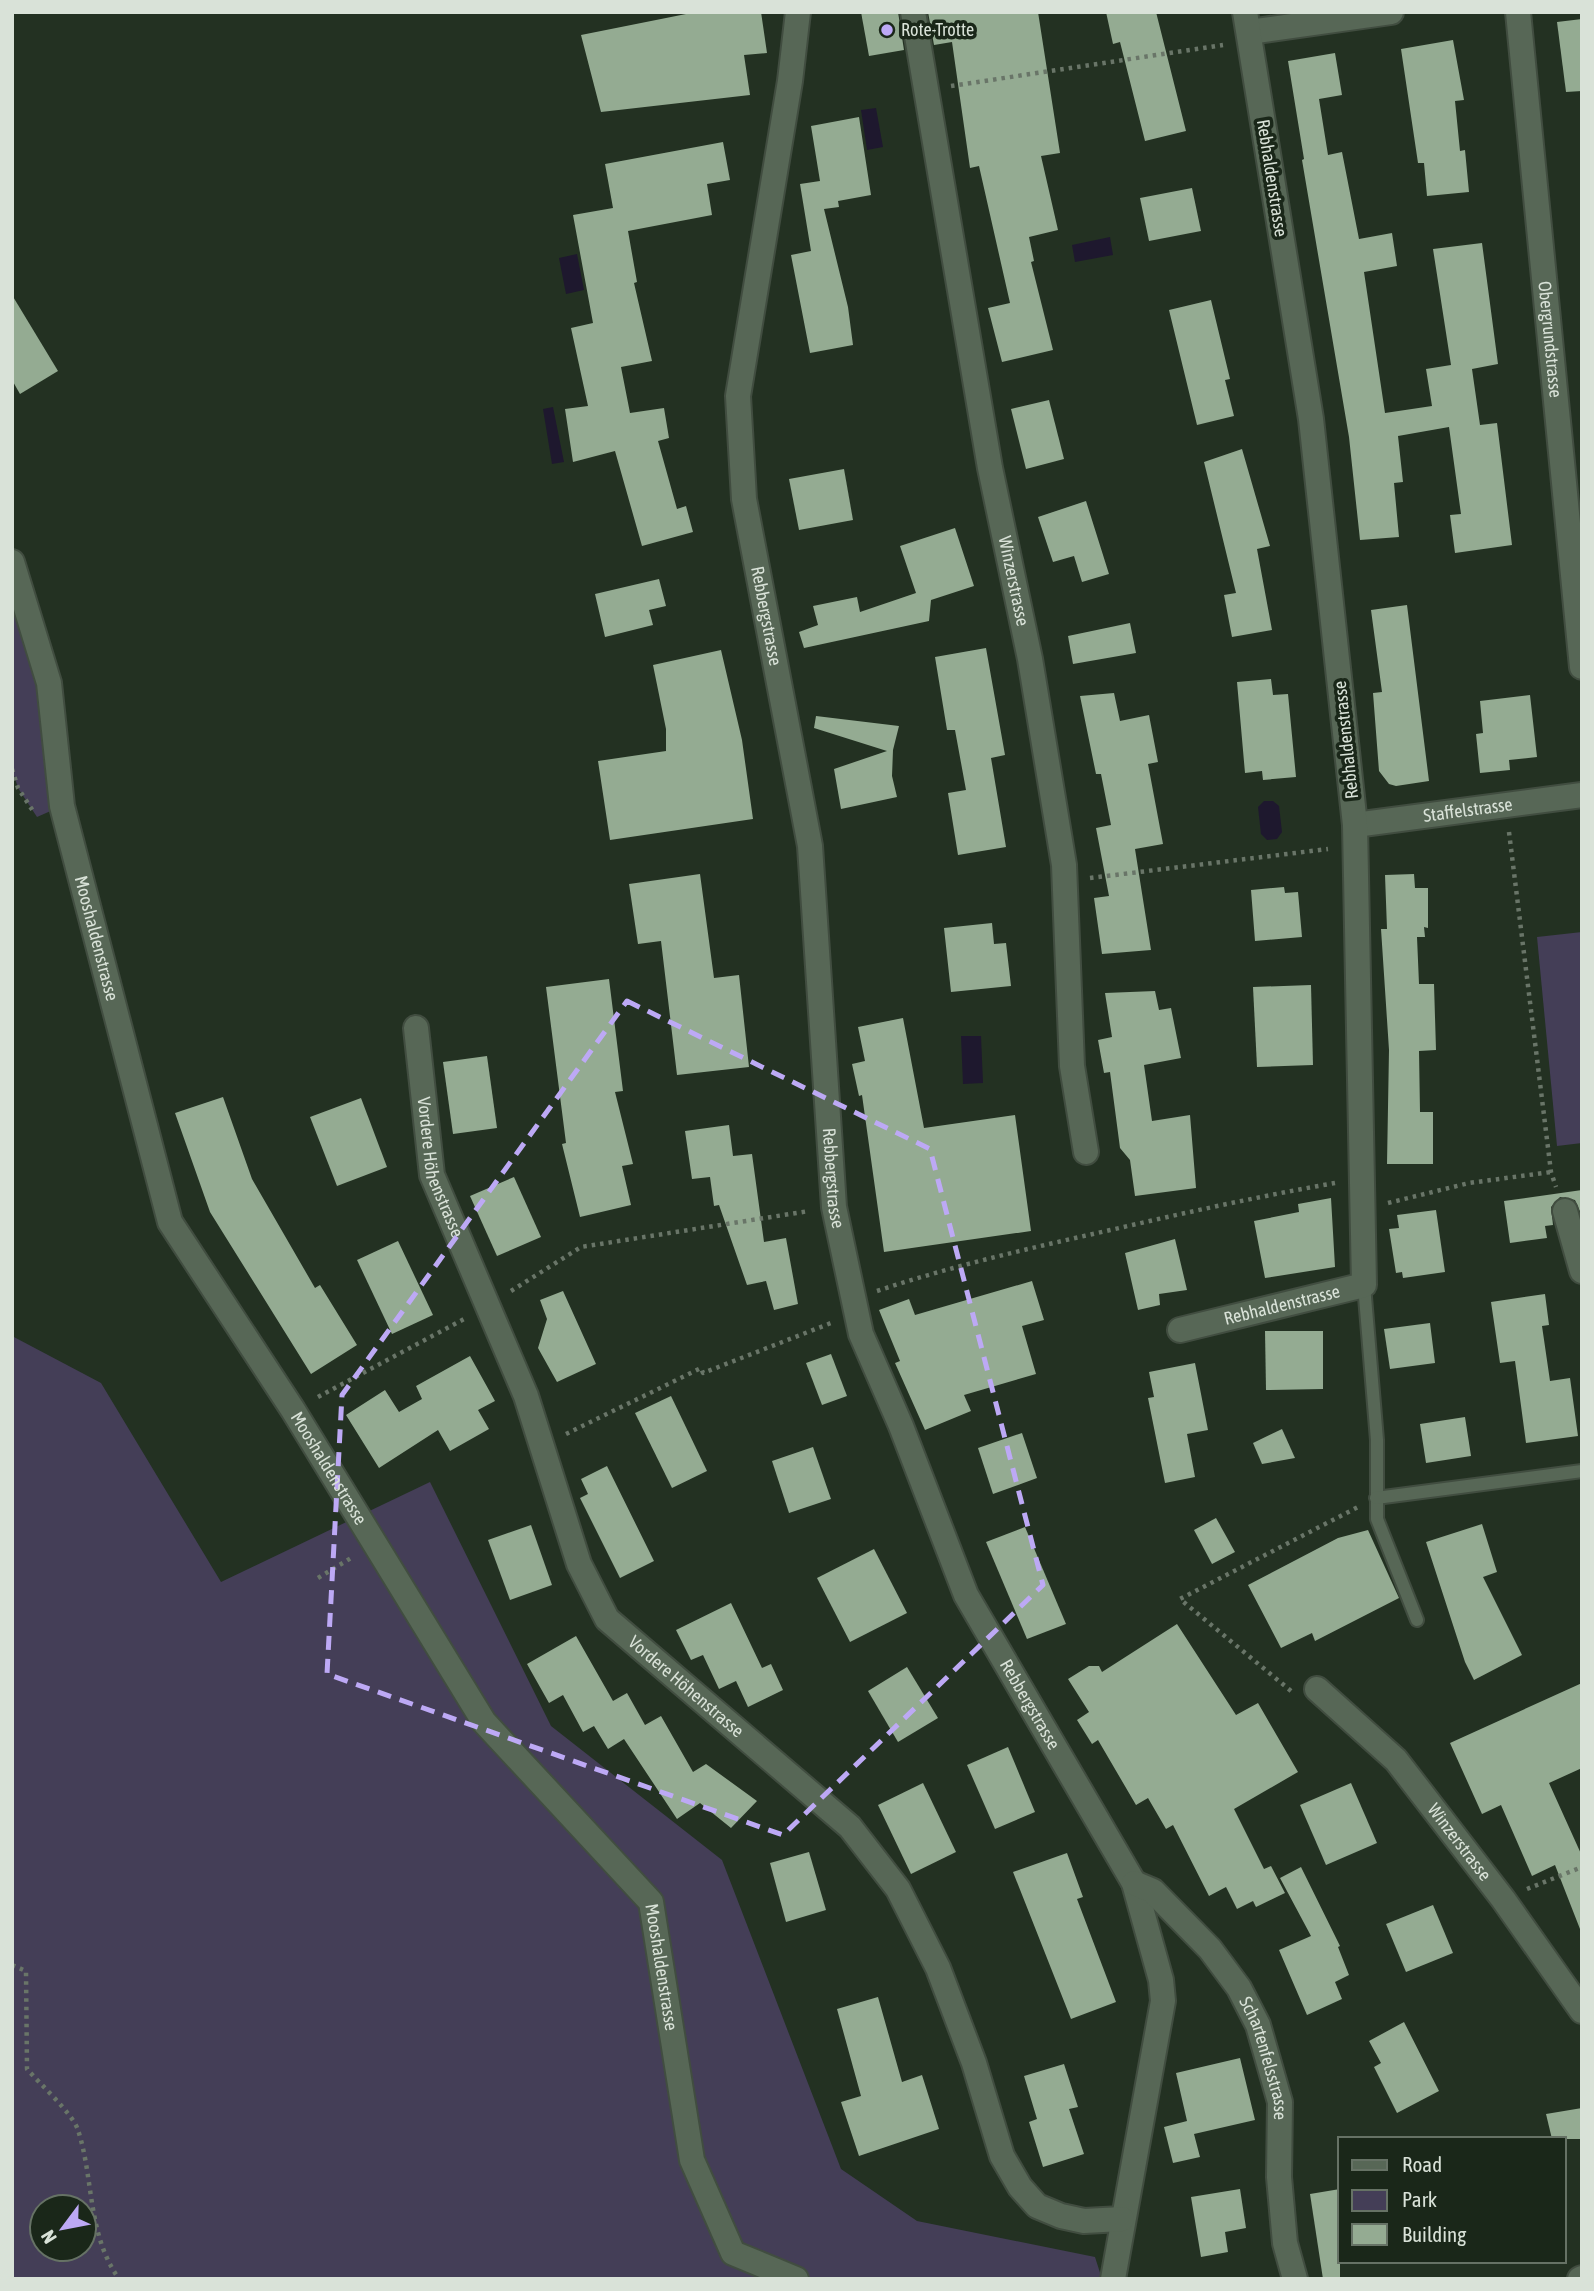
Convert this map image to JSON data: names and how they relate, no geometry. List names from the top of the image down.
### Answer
{
  "streets": {
    "street": [
      "Rebhaldenstrasse",
      "Obergrundstrasse",
      "Winzerstrasse",
      "Rebbergstrasse",
      "Staffelstrasse",
      "Mooshaldenstrasse",
      "Vordere Höhenstrasse",
      "Schartenfelsstrasse"
    ]
  },
  "crossings": [
    ["Rebhaldenstrasse", "Staffelstrasse"],
    ["Rebbergstrasse", "Vordere Höhenstrasse"],
    ["Rebbergstrasse", "Schartenfelsstrasse"]
  ],
  "places": ["Rote-Trotte"],
  "legend": ["Road", "Park", "Building"],
  "north": "bottom left"
}
